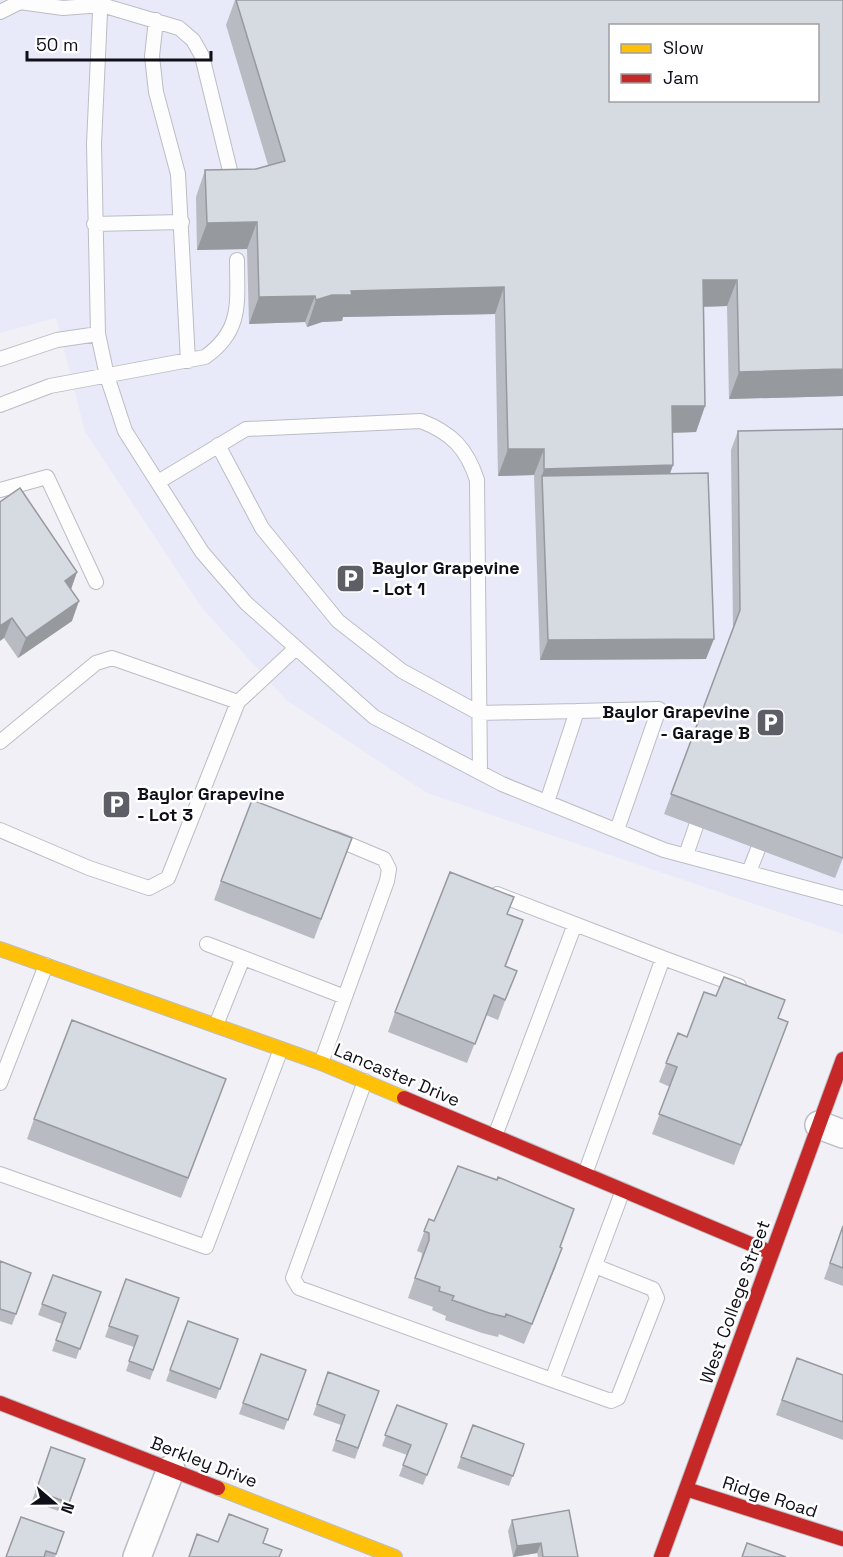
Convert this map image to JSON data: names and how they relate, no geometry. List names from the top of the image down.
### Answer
{
  "streets": {
    "street": [
      "Lancaster Drive",
      "West College Street",
      "Berkley Drive",
      "Ridge Road"
    ]
  },
  "crossings": [
    ["Lancaster Drive", "West College Street"],
    ["West College Street", "Ridge Road"]
  ],
  "places": {
    "parking": ["Baylor Grapevine - Lot 1", "Baylor Grapevine - Garage B", "Baylor Grapevine - Lot 3"]
  },
  "legend": ["Slow", "Jam"],
  "scale_bar": "50 m",
  "north": "right"
}
